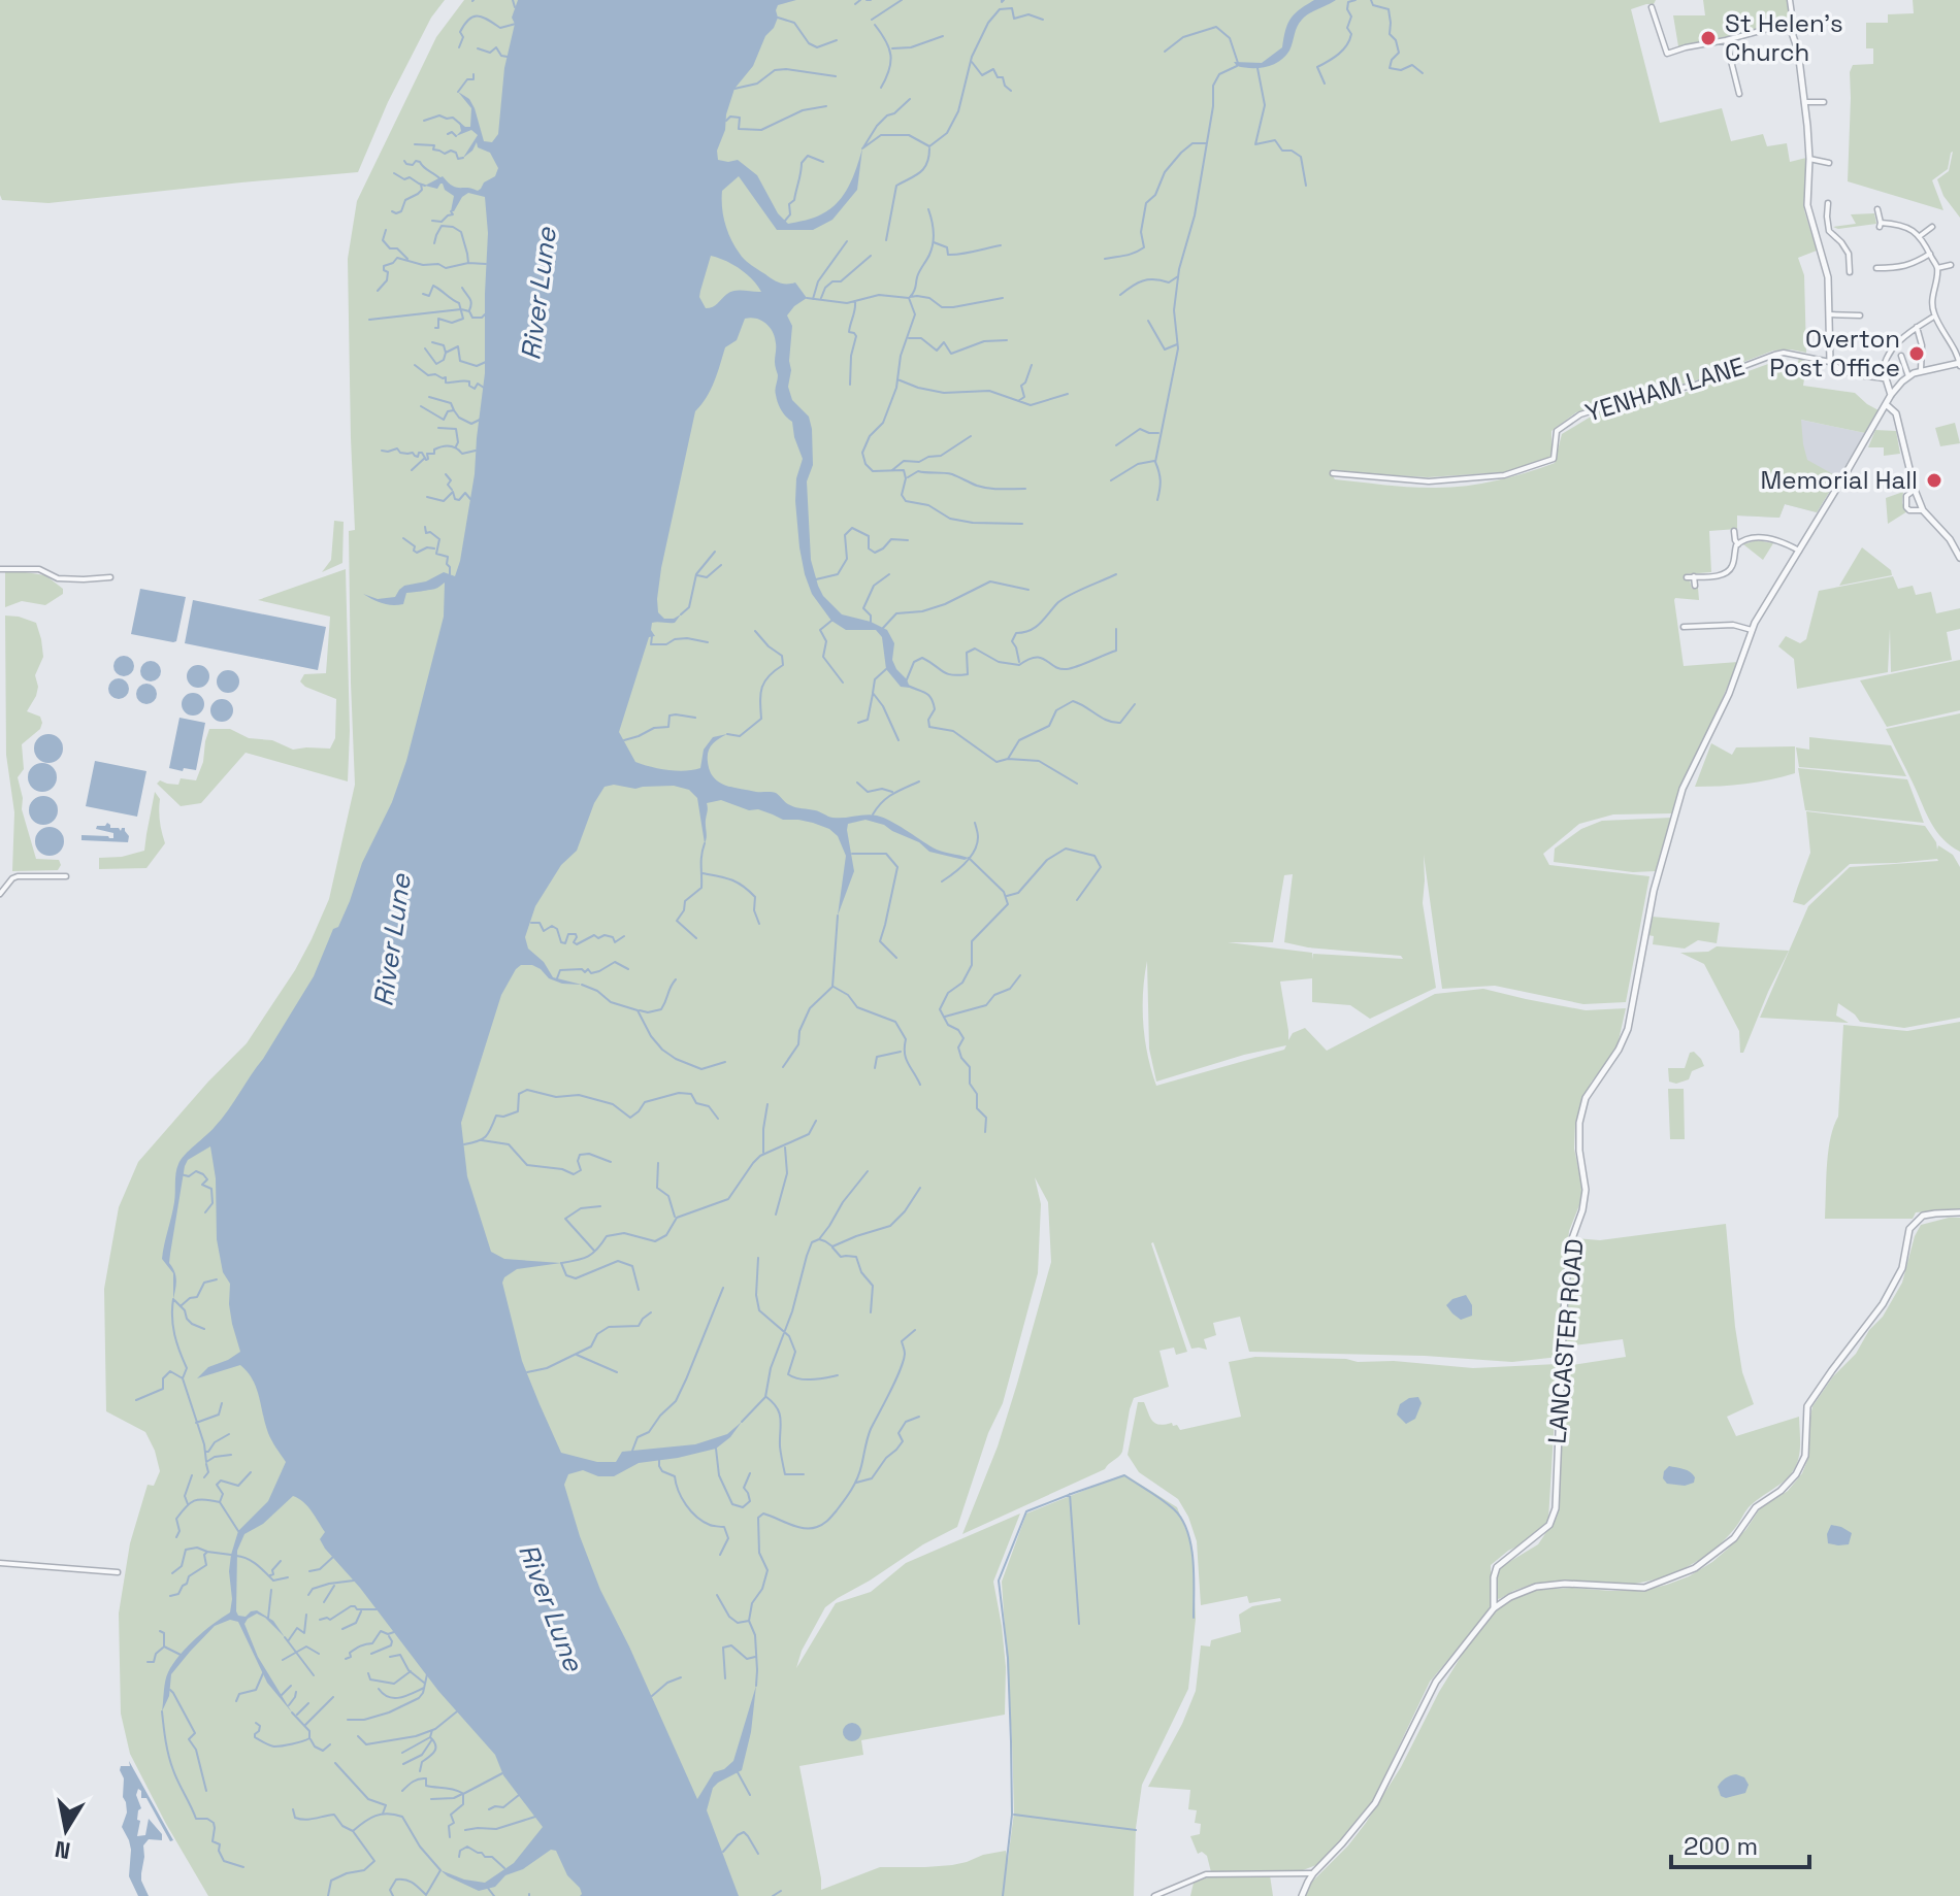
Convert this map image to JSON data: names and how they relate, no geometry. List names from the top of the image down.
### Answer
{
  "streets": {
    "street": ["YENHAM LANE", "LANCASTER ROAD"]
  },
  "water": ["River Lune"],
  "places": ["St Helen's Church", "Overton Post Office", "Memorial Hall"],
  "scale_bar": "200 m",
  "north": "bottom"
}
